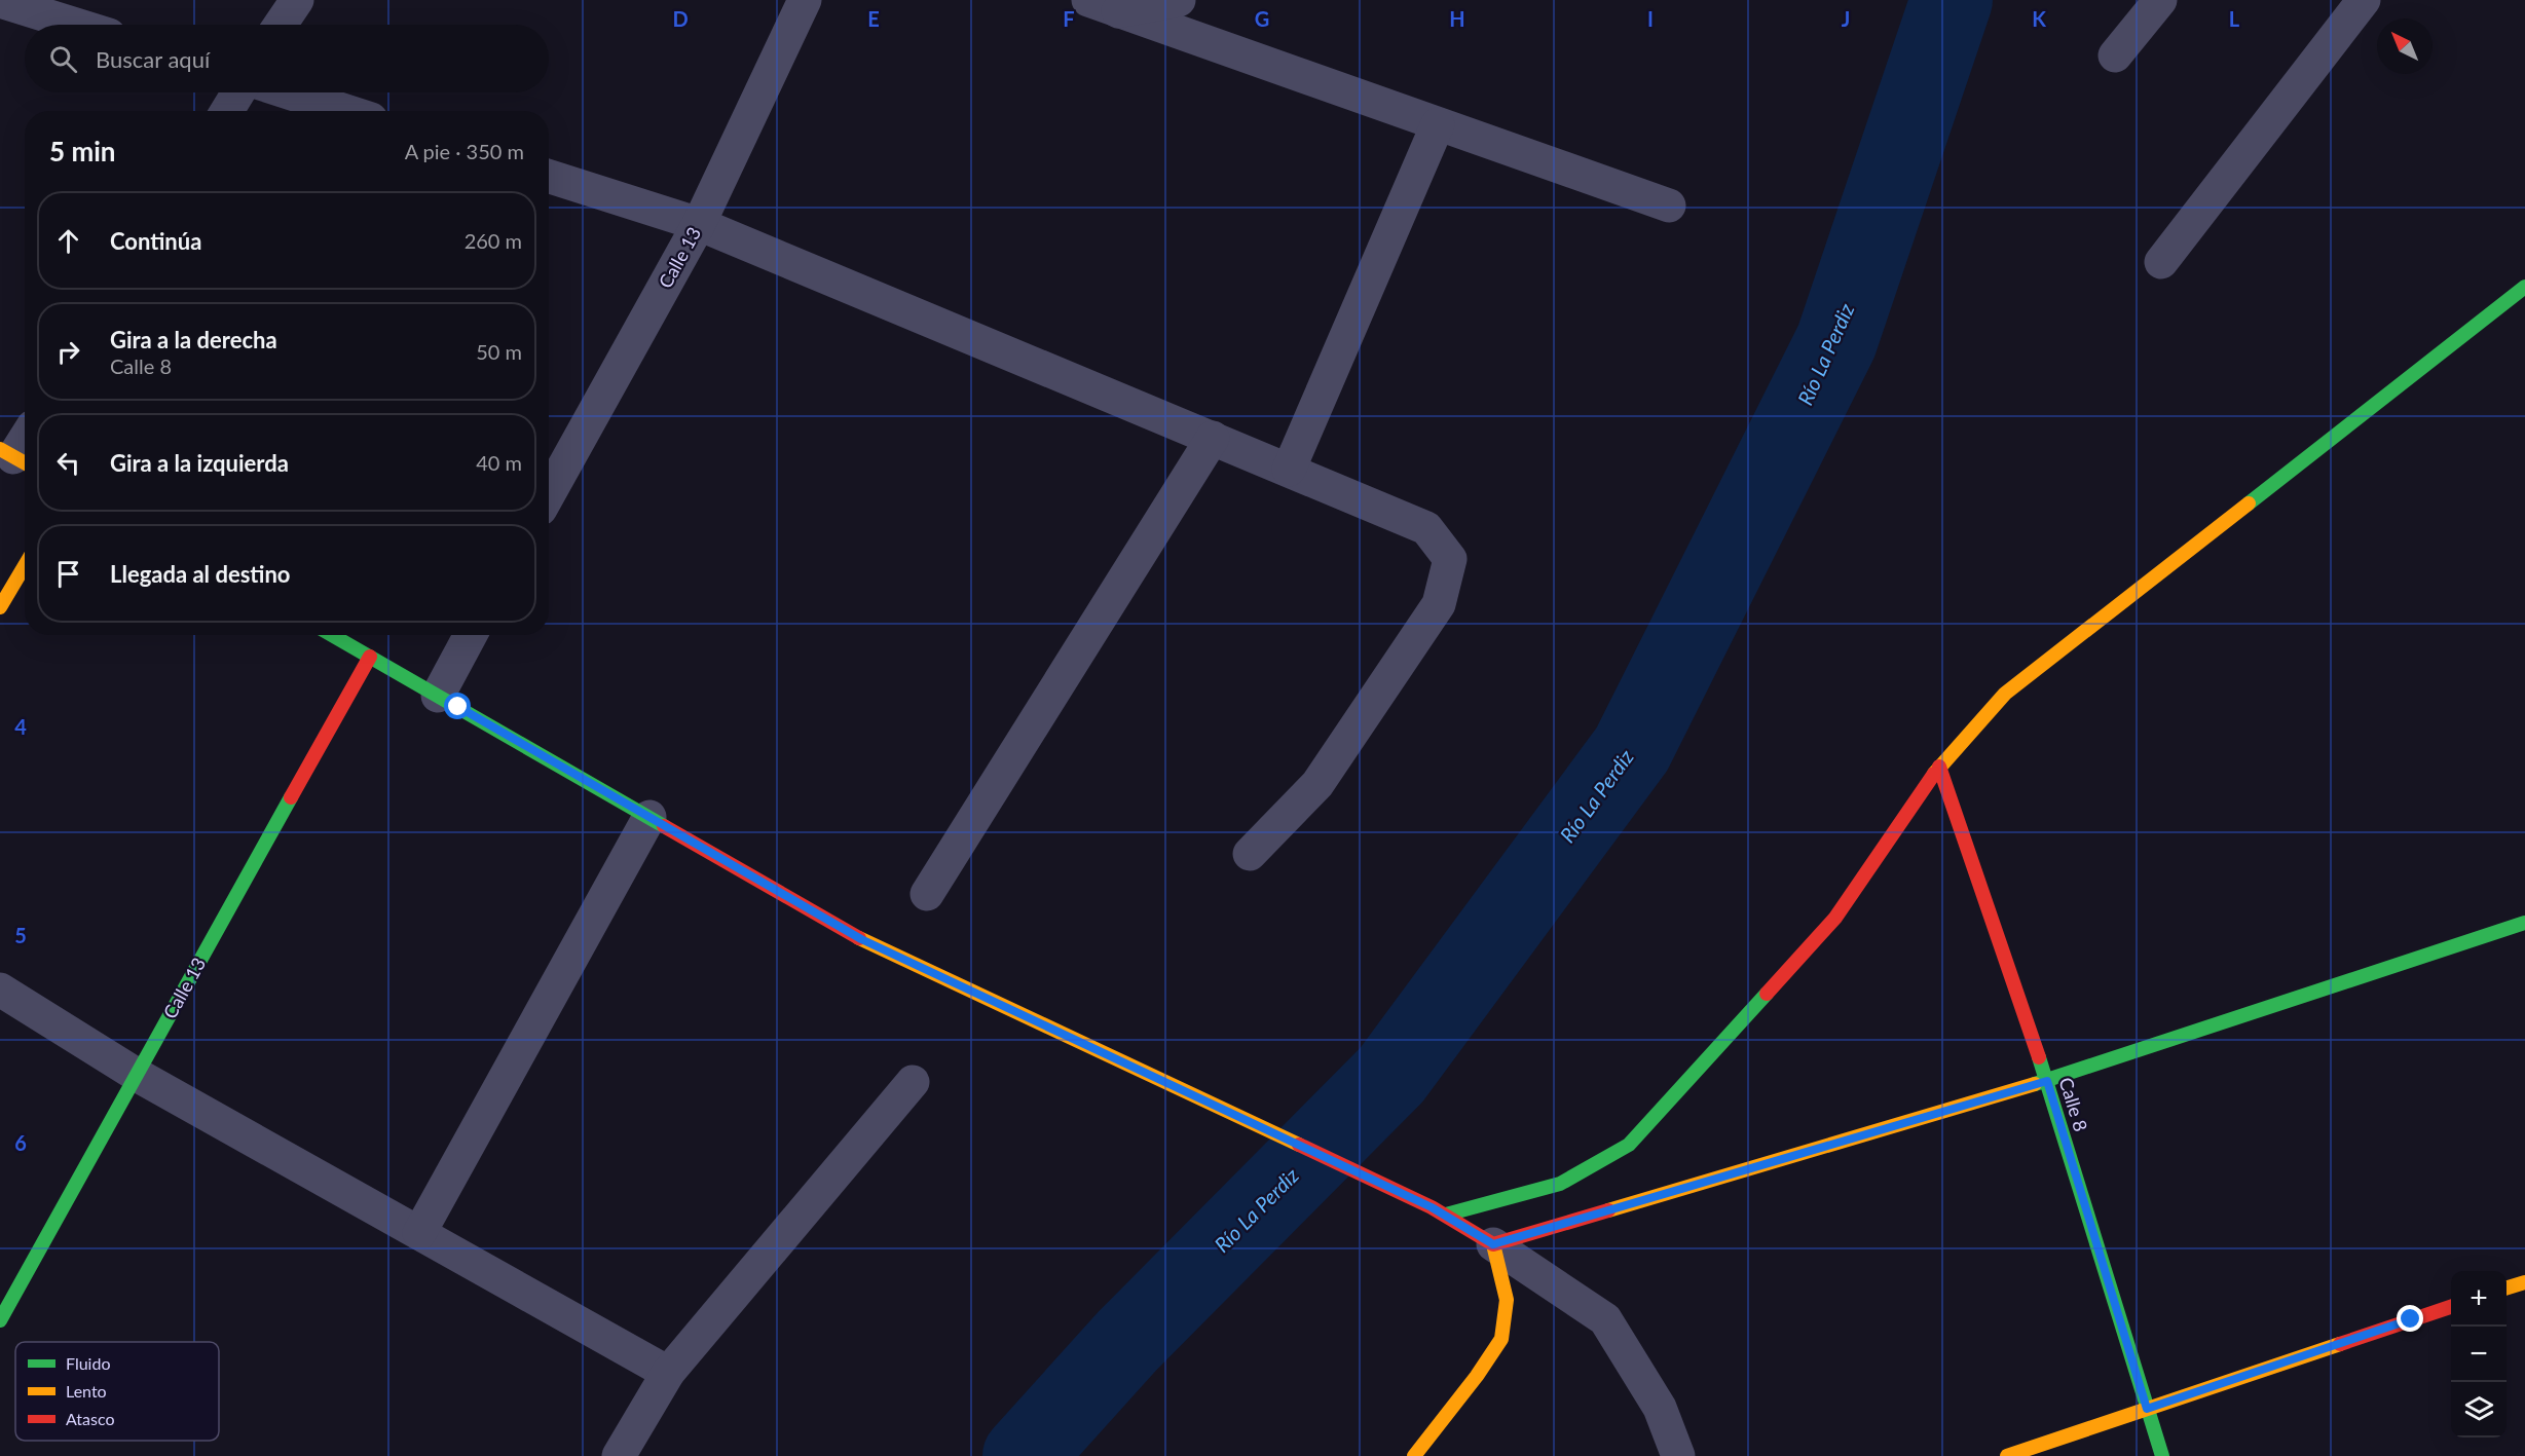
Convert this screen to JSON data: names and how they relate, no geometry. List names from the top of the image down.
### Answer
{
  "streets": {
    "main road": ["Calle 13", "Calle 8"]
  },
  "water": ["Río La Perdiz"],
  "legend": ["Fluido", "Lento", "Atasco"],
  "north": "top left",
  "page": {
    "search": "Buscar aquí",
    "heading": ["5 min", "A pie · 350 m"],
    "list": [
      ["Continúa", "260 m"],
      ["Gira a la derecha", "Calle 8", "50 m"],
      ["Gira a la izquierda", "40 m"],
      "Llegada al destino"
    ],
    "map_buttons": ["+", "−"]
  },
  "grid": {
    "columns": [
      "D",
      "E",
      "F",
      "G",
      "H",
      "I",
      "J",
      "K",
      "L"
    ],
    "rows": ["4", "5", "6"]
  }
}
